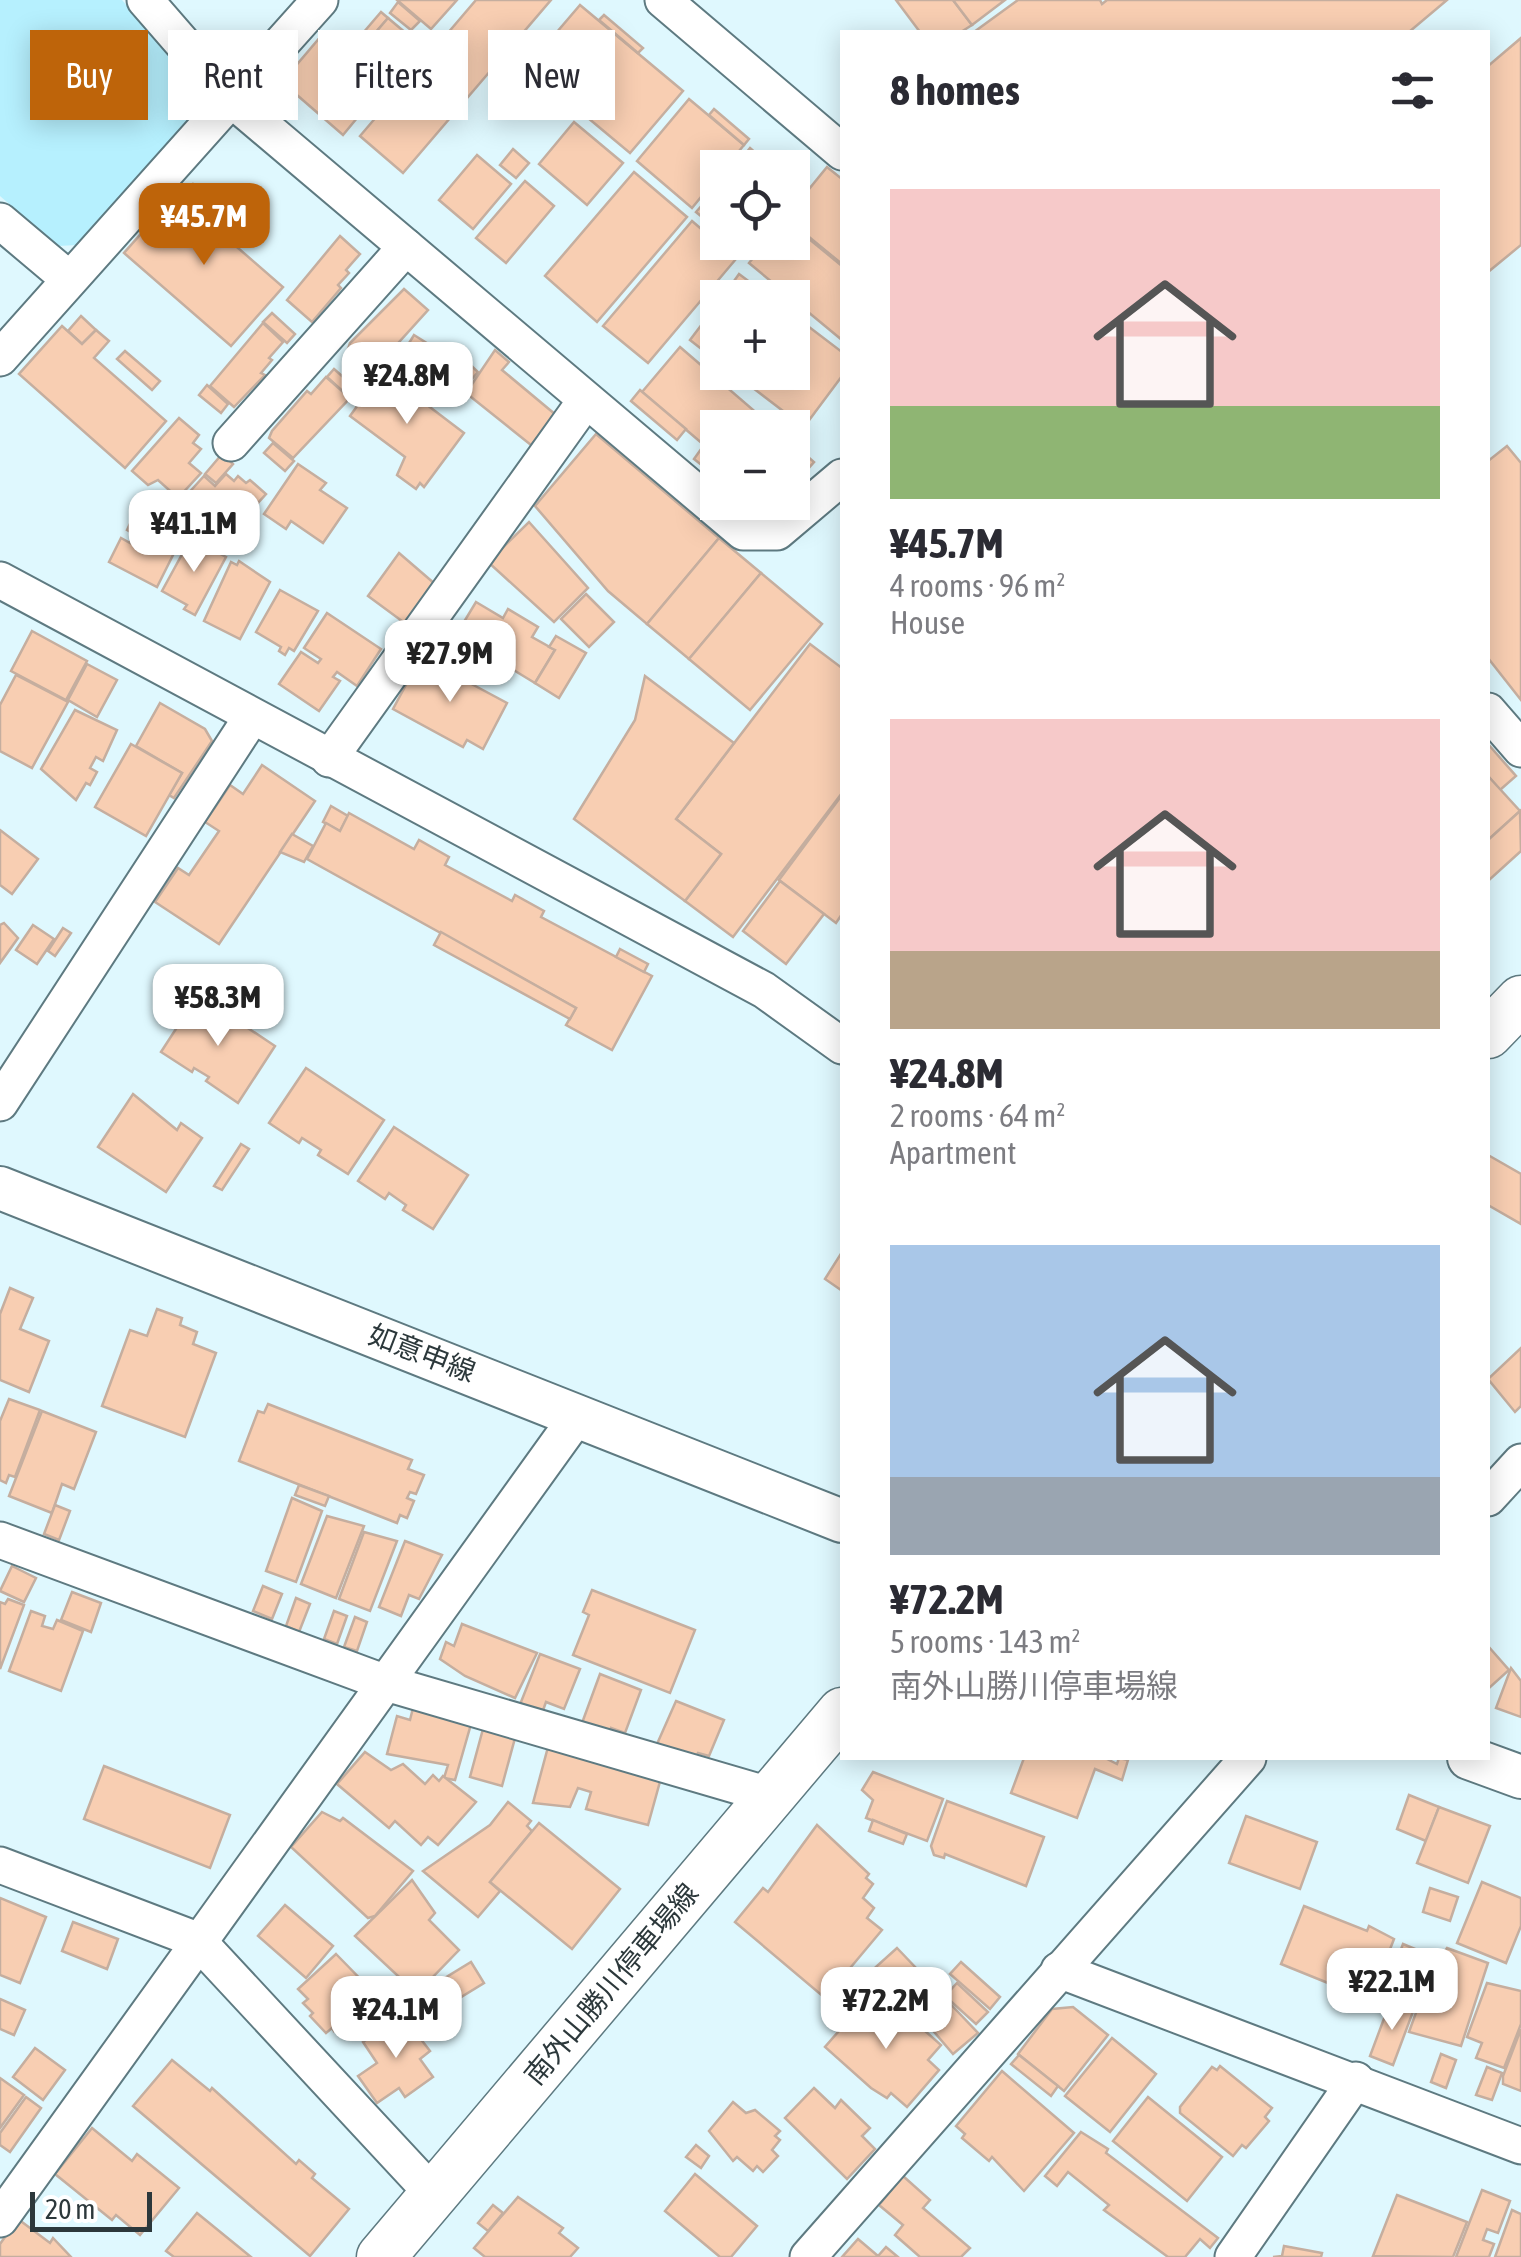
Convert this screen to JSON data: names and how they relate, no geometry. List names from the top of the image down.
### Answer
{
  "streets": {
    "main road": ["南外山勝川停車場線"],
    "street": ["如意申線"]
  },
  "scale_bar": "20 m",
  "page": {
    "chip": [
      "Buy",
      "Rent",
      "Filters",
      "New"
    ],
    "heading": "8 homes",
    "map_buttons": ["+", "−"],
    "list": [
      {
        "name": "¥45.7M",
        "note": "4 rooms · 96 m² · House"
      },
      {
        "name": "¥24.8M",
        "note": "2 rooms · 64 m² · Apartment"
      },
      {
        "name": "¥72.2M",
        "note": "5 rooms · 143 m² · 南外山勝川停車場線"
      }
    ],
    "price": [
      "¥45.7M",
      "¥24.8M",
      "¥41.1M",
      "¥27.9M",
      "¥58.3M",
      "¥22.1M",
      "¥72.2M",
      "¥24.1M"
    ],
    "scale": "20 m"
  }
}
